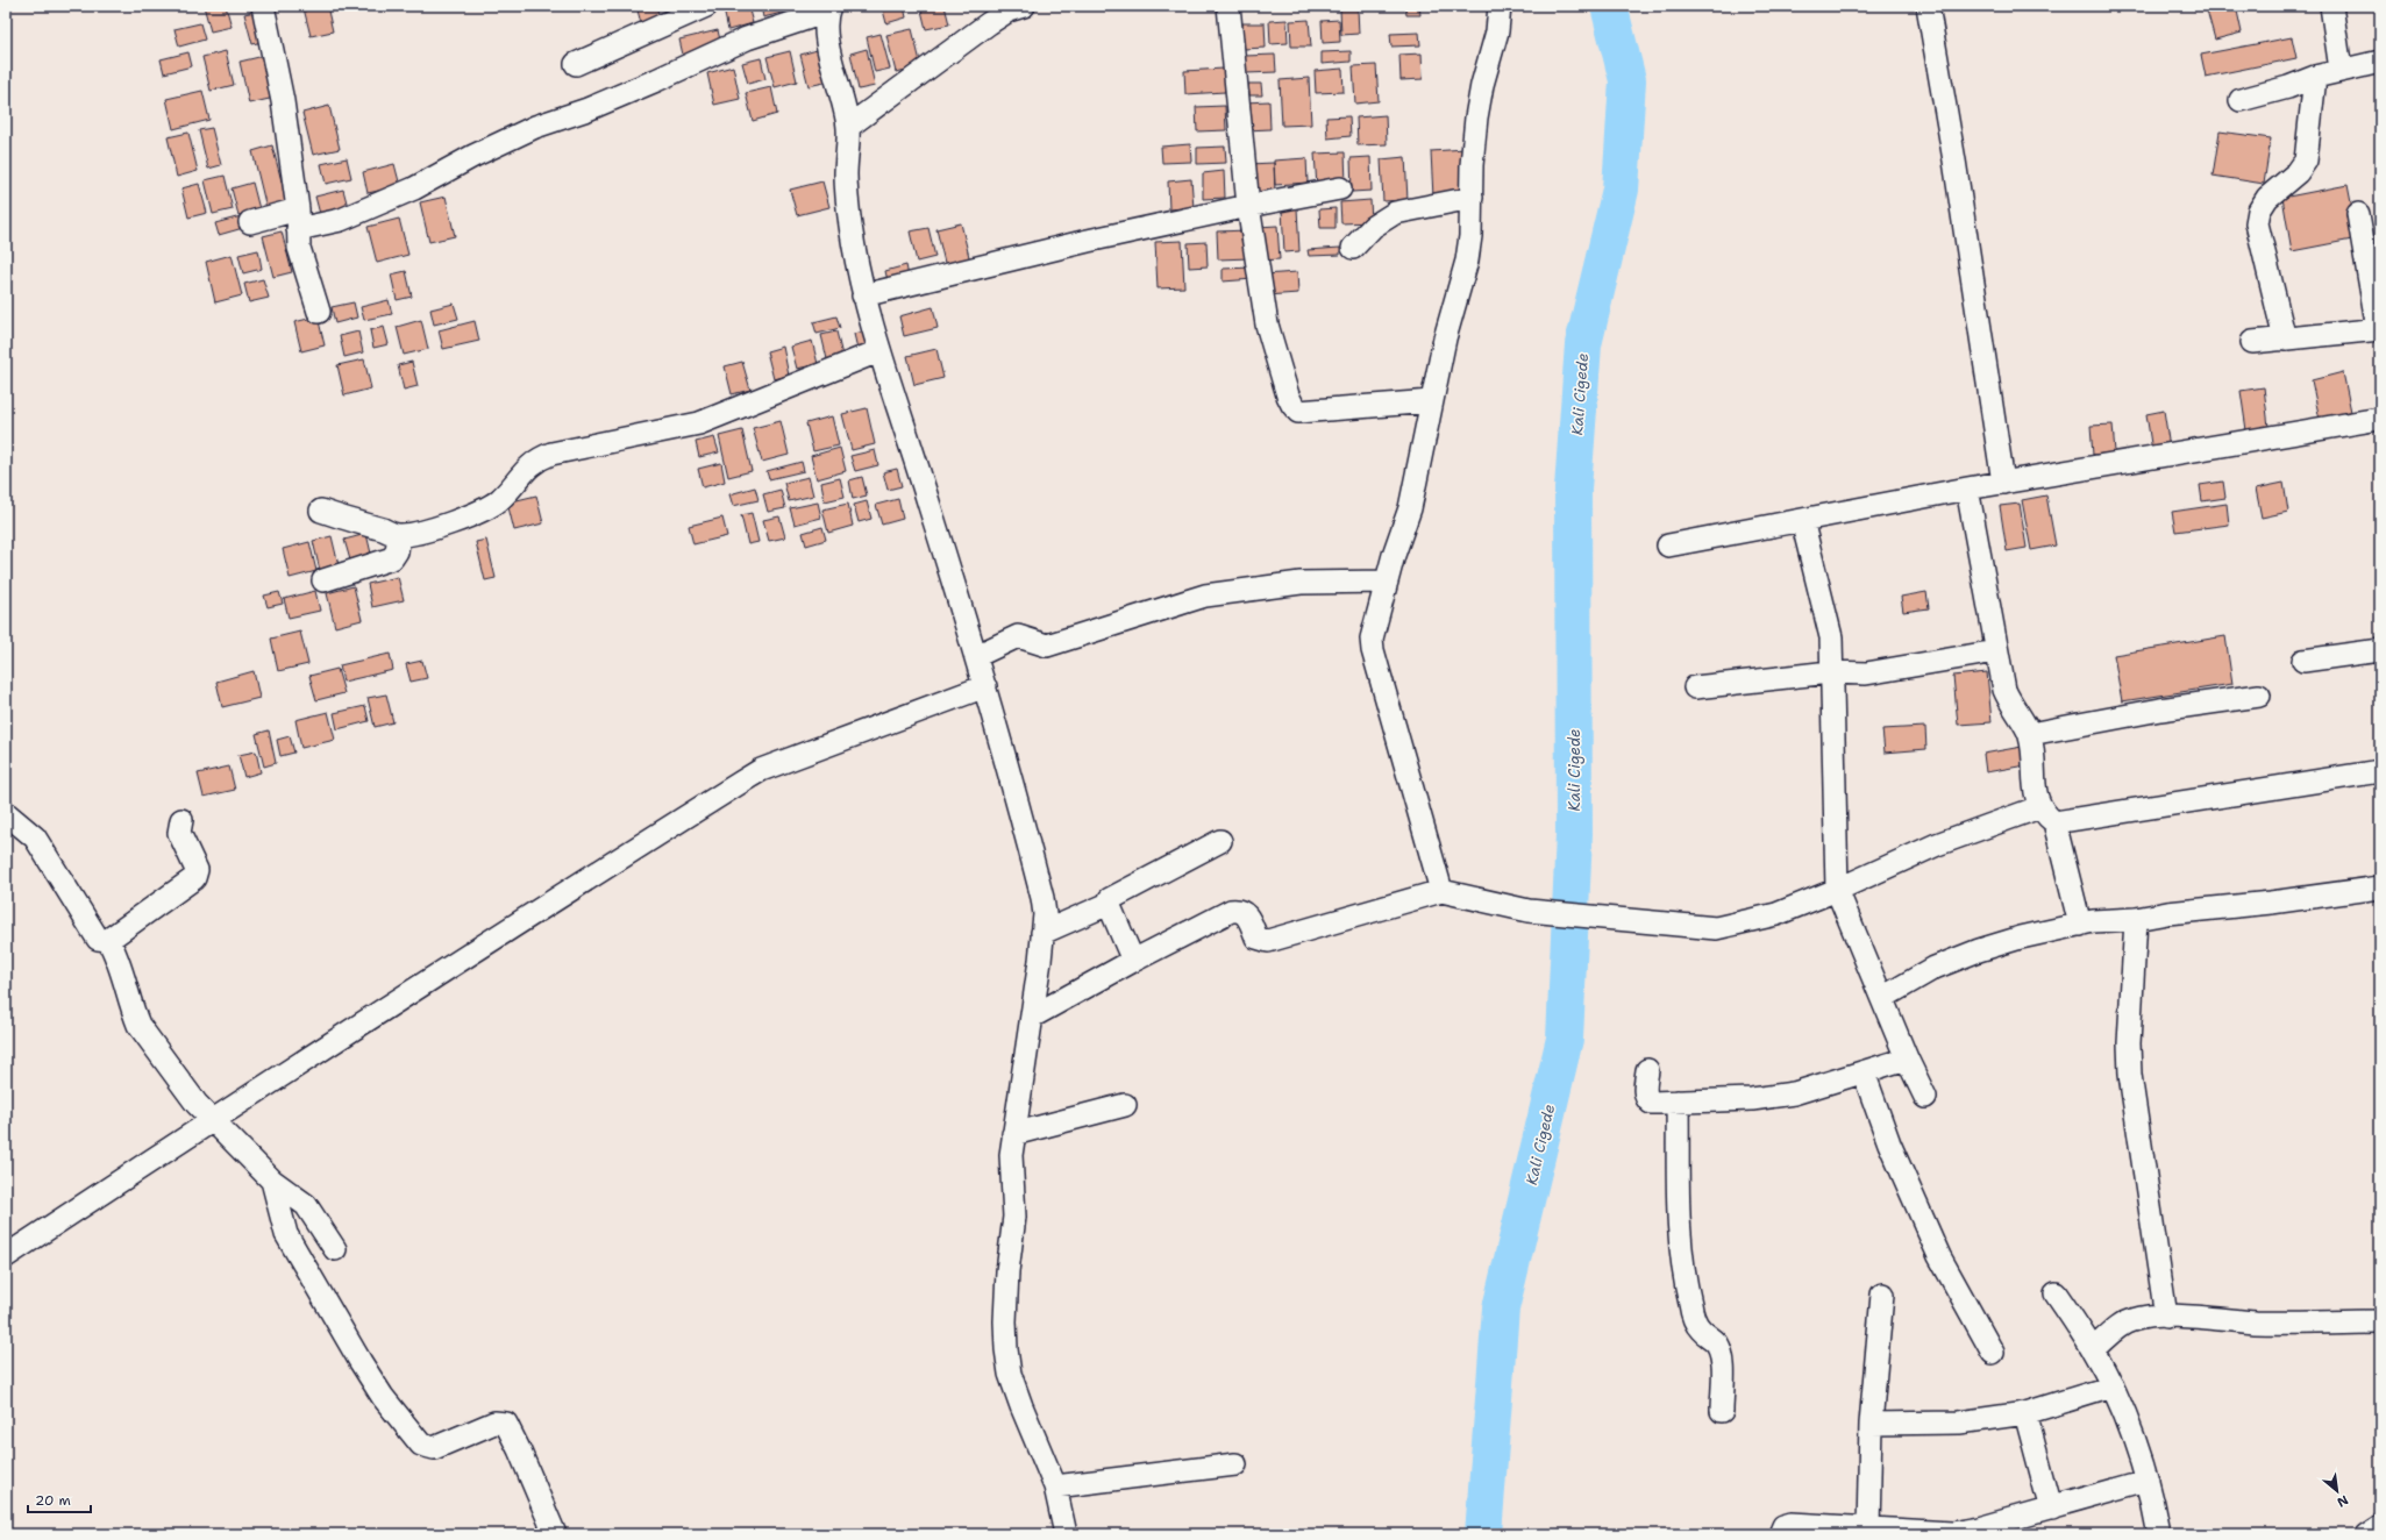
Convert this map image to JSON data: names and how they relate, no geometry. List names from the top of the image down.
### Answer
{
  "water": ["Kali Cigede"],
  "scale_bar": "20 m",
  "north": "bottom right"
}
